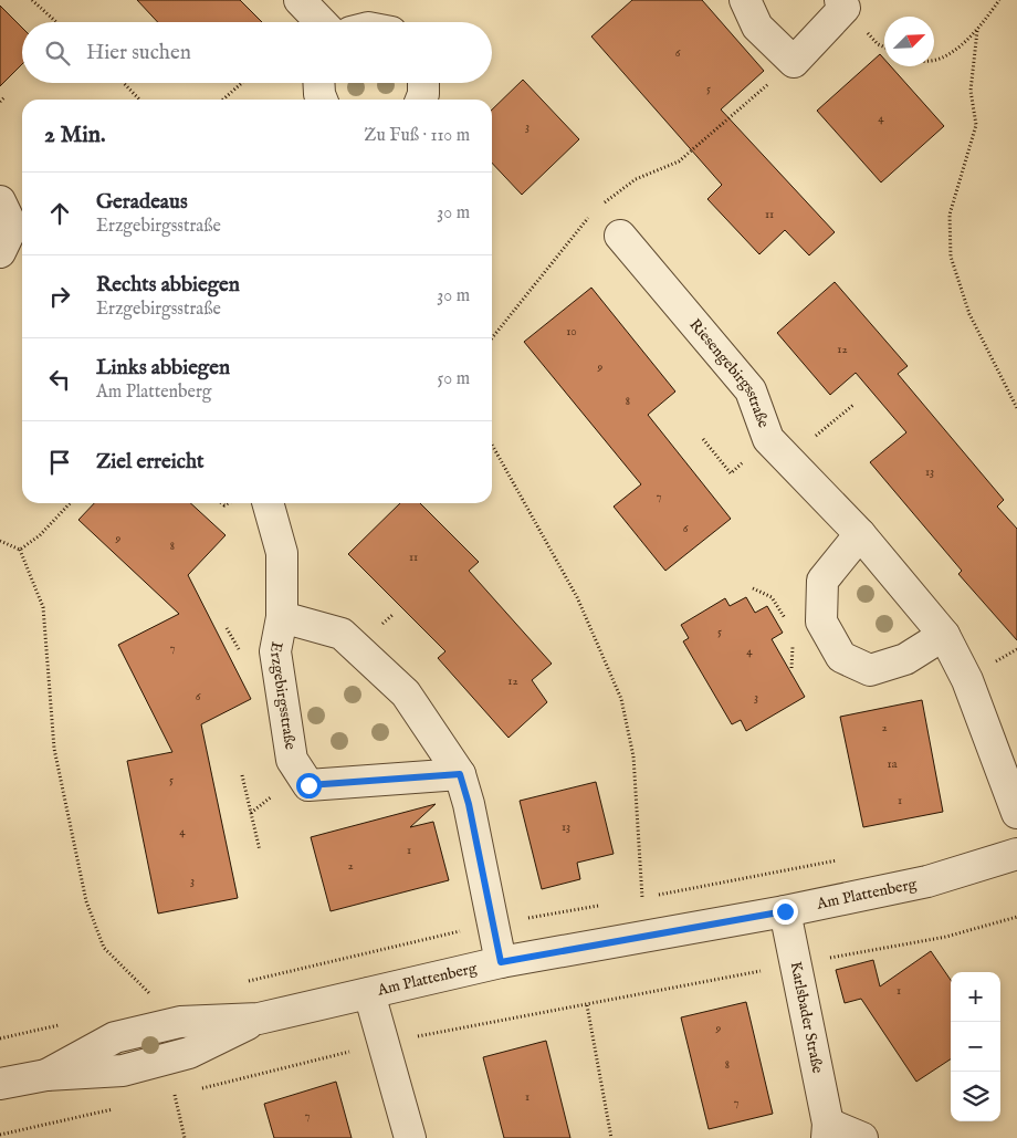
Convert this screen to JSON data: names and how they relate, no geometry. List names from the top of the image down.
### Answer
{
  "streets": {
    "street": [
      "Riesengebirgsstraße",
      "Erzgebirgsstraße",
      "Am Plattenberg",
      "Karlsbader Straße"
    ]
  },
  "crossings": [
    ["Erzgebirgsstraße", "Am Plattenberg"],
    ["Am Plattenberg", "Karlsbader Straße"]
  ],
  "house_numbers": [
    "6",
    "5",
    "4",
    "3",
    "11",
    "10",
    "12",
    "9",
    "8",
    "13",
    "7",
    "6",
    "9",
    "8",
    "11",
    "5",
    "7",
    "4",
    "12",
    "6",
    "3",
    "2",
    "1a",
    "5",
    "1",
    "13",
    "4",
    "1",
    "2",
    "3",
    "1",
    "9",
    "8",
    "1",
    "7",
    "7"
  ],
  "north": "top right",
  "page": {
    "search": "Hier suchen",
    "heading": ["2 Min.", "Zu Fuß · 110 m"],
    "list": [
      ["Geradeaus", "Erzgebirgsstraße", "30 m"],
      ["Rechts abbiegen", "Erzgebirgsstraße", "30 m"],
      ["Links abbiegen", "Am Plattenberg", "50 m"],
      "Ziel erreicht"
    ],
    "map_buttons": ["+", "−"]
  }
}
